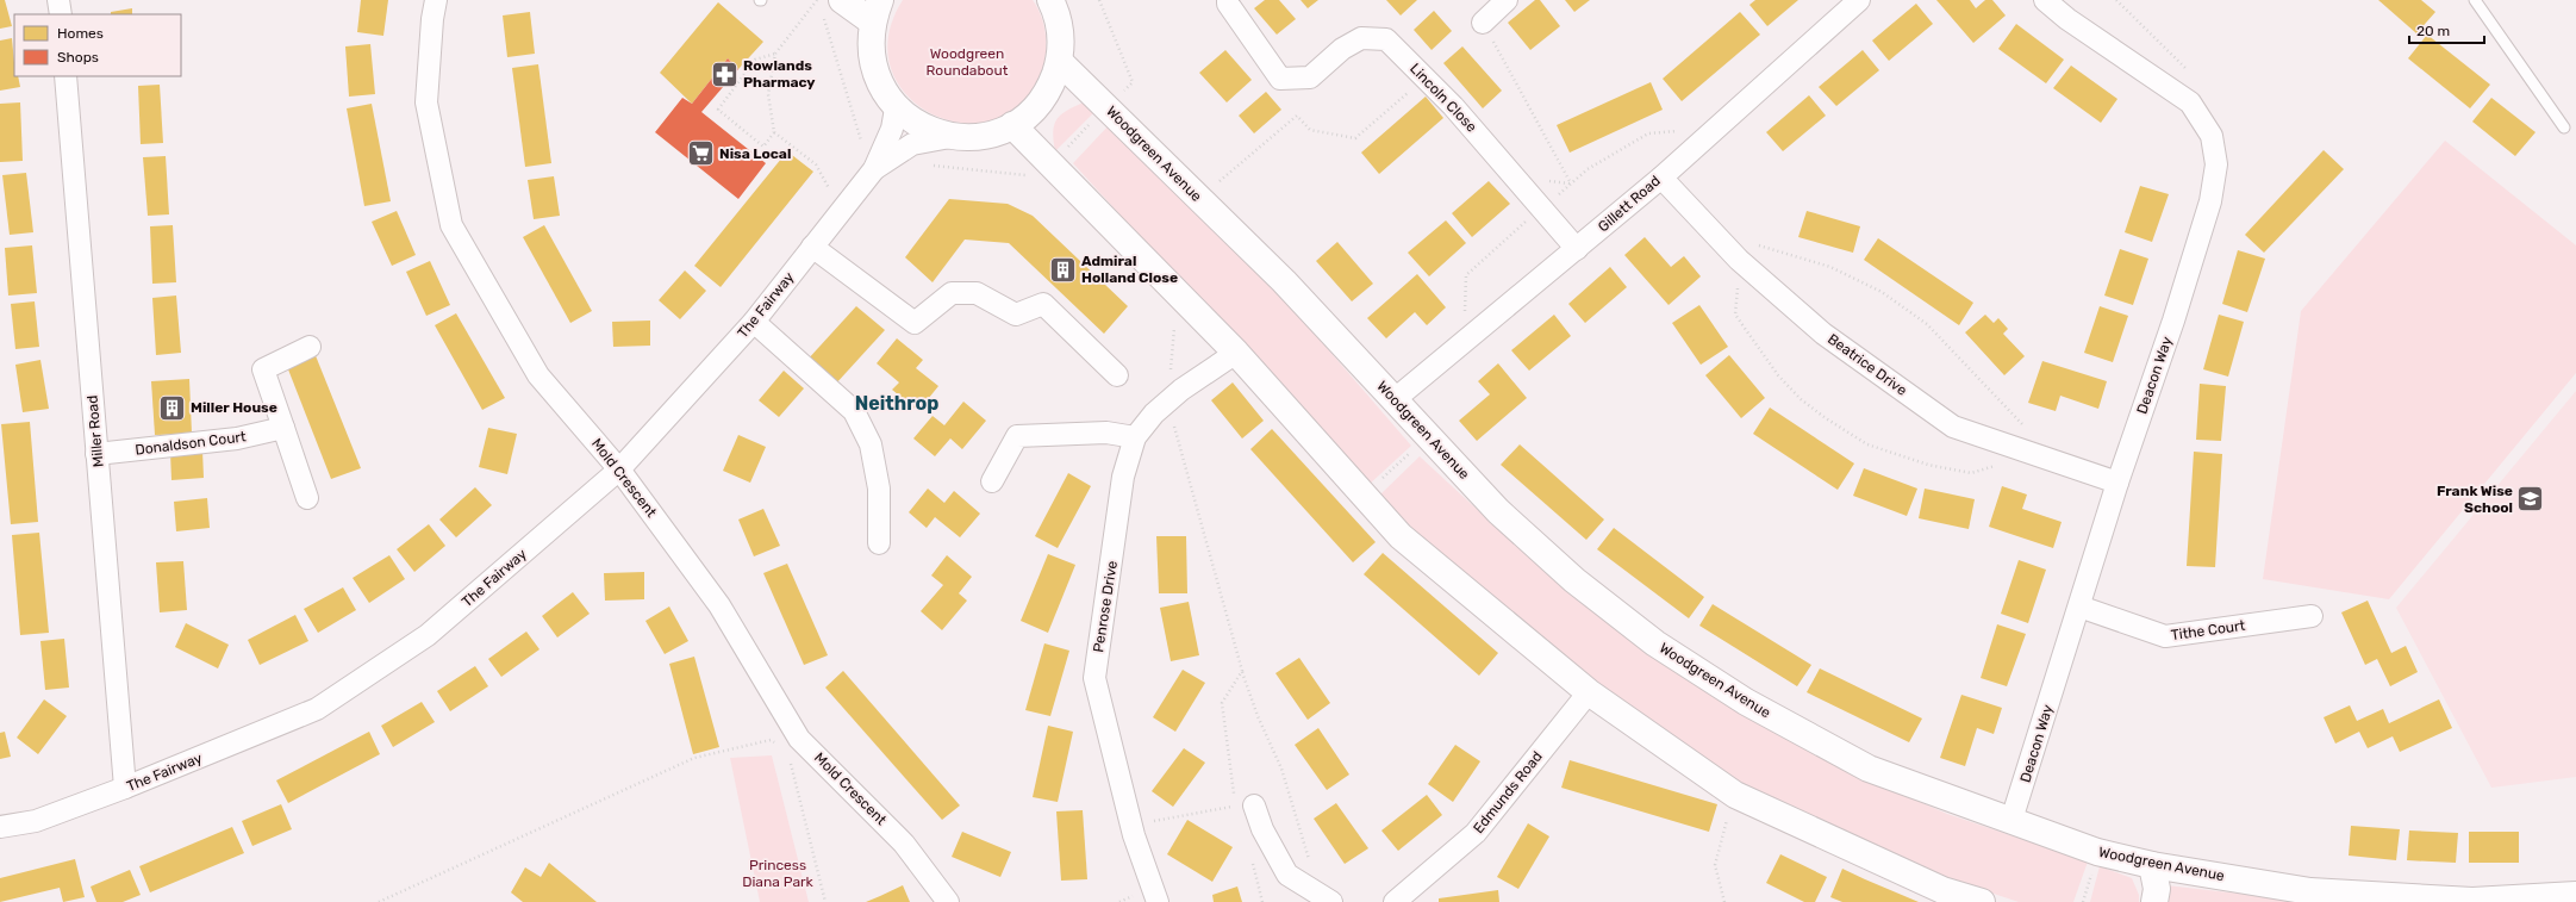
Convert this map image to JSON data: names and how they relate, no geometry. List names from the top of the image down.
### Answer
{
  "streets": {
    "street": [
      "Lincoln Close",
      "Woodgreen Avenue",
      "Gillett Road",
      "The Fairway",
      "Beatrice Drive",
      "Deacon Way",
      "Miller Road",
      "Donaldson Court",
      "Mold Crescent",
      "Penrose Drive",
      "Tithe Court",
      "Edmunds Road"
    ]
  },
  "crossings": [
    ["Lincoln Close", "Gillett Road"],
    ["Woodgreen Avenue", "Gillett Road"],
    ["Woodgreen Avenue", "Deacon Way"],
    ["Gillett Road", "Beatrice Drive"],
    ["The Fairway", "Miller Road"],
    ["The Fairway", "Mold Crescent"],
    ["Beatrice Drive", "Deacon Way"],
    ["Deacon Way", "Tithe Court"],
    ["Miller Road", "Donaldson Court"]
  ],
  "districts": ["Neithrop"],
  "parks": ["Woodgreen Roundabout", "Princess Diana Park"],
  "places": {
    "pharmacy": ["Rowlands Pharmacy"],
    "supermarket": ["Nisa Local"],
    "building": ["Admiral Holland Close", "Miller House"],
    "school or university": ["Frank Wise School"]
  },
  "legend": ["Homes", "Shops"],
  "scale_bar": "20 m"
}
